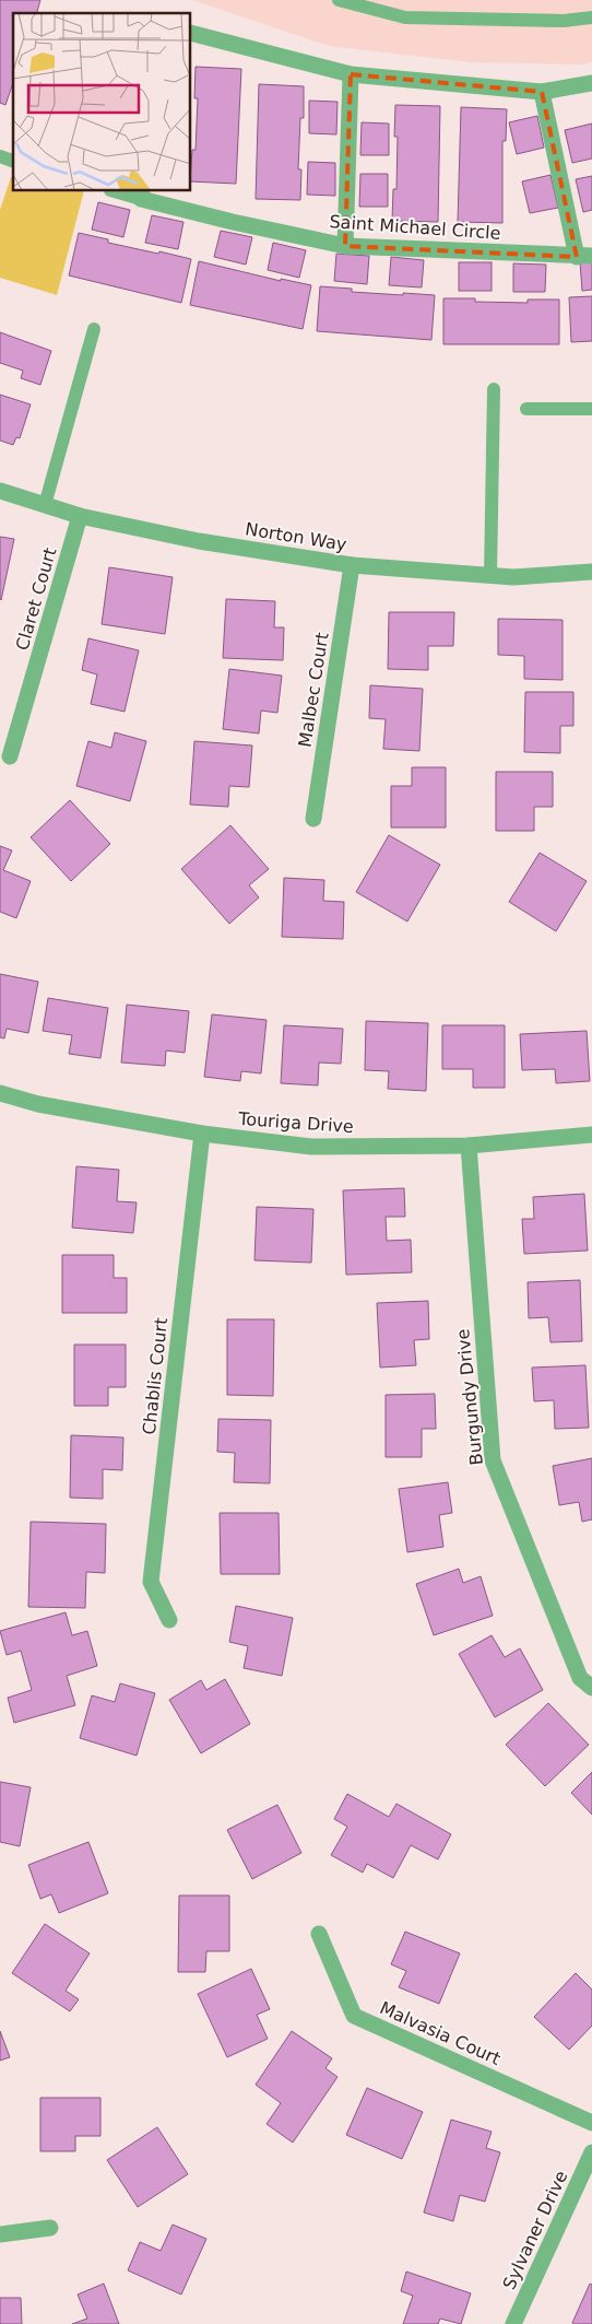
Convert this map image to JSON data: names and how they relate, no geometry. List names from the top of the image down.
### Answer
{
  "streets": {
    "street": [
      "Saint Michael Circle",
      "Norton Way",
      "Claret Court",
      "Malbec Court",
      "Touriga Drive",
      "Chablis Court",
      "Burgundy Drive",
      "Malvasia Court",
      "Sylvaner Drive"
    ]
  },
  "crossings": [
    ["Norton Way", "Claret Court"],
    ["Norton Way", "Malbec Court"],
    ["Touriga Drive", "Chablis Court"],
    ["Touriga Drive", "Burgundy Drive"]
  ]
}
